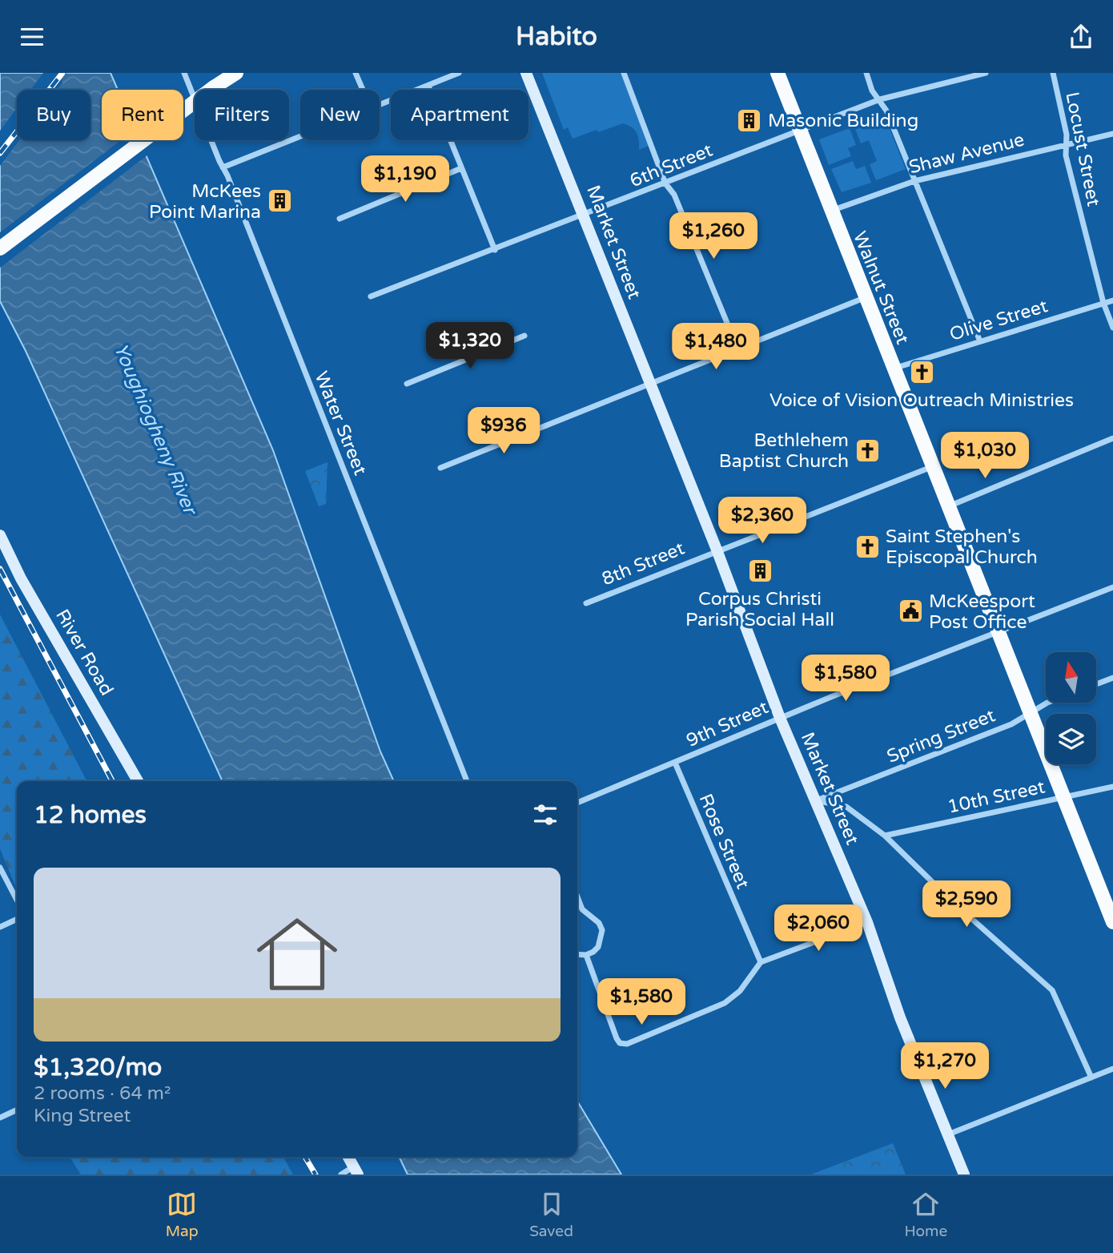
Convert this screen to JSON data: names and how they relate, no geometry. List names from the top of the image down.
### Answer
{
  "streets": {
    "main road": ["Market Street", "Walnut Street", "River Road"],
    "street": [
      "Locust Street",
      "Shaw Avenue",
      "6th Street",
      "Olive Street",
      "Water Street",
      "8th Street",
      "9th Street",
      "Spring Street",
      "10th Street",
      "Rose Street"
    ]
  },
  "crossings": [
    ["Locust Street", "Shaw Avenue"],
    ["Locust Street", "Olive Street"],
    ["Shaw Avenue", "Walnut Street"],
    ["6th Street", "Market Street"],
    ["6th Street", "Walnut Street"],
    ["Market Street", "8th Street"],
    ["Market Street", "9th Street"],
    ["Market Street", "Spring Street"],
    ["Walnut Street", "Olive Street"],
    ["Walnut Street", "8th Street"],
    ["Walnut Street", "9th Street"],
    ["Walnut Street", "Spring Street"],
    ["Walnut Street", "10th Street"],
    ["9th Street", "Rose Street"]
  ],
  "water": ["Youghiogheny River"],
  "places": {
    "building": ["Masonic Building", "McKees Point Marina", "Corpus Christi Parish Social Hall"],
    "church": ["Voice of Vision Outreach Ministries", "Bethlehem Baptist Church", "Saint Stephen's Episcopal Church"],
    "public building": ["McKeesport Post Office"]
  },
  "north": "top",
  "page": {
    "header": "Habito",
    "chip": [
      "Buy",
      "Rent",
      "Filters",
      "New",
      "Apartment"
    ],
    "price": [
      "$1,190",
      "$1,260",
      "$1,320",
      "$1,480",
      "$936",
      "$1,030",
      "$2,360",
      "$1,580",
      "$2,590",
      "$2,060",
      "$1,580",
      "$1,270"
    ],
    "heading": "12 homes",
    "list": [
      {
        "name": "$1,320/mo",
        "note": "2 rooms · 64 m² · King Street"
      }
    ],
    "tabs": ["Map", "Saved", "Home"]
  }
}
